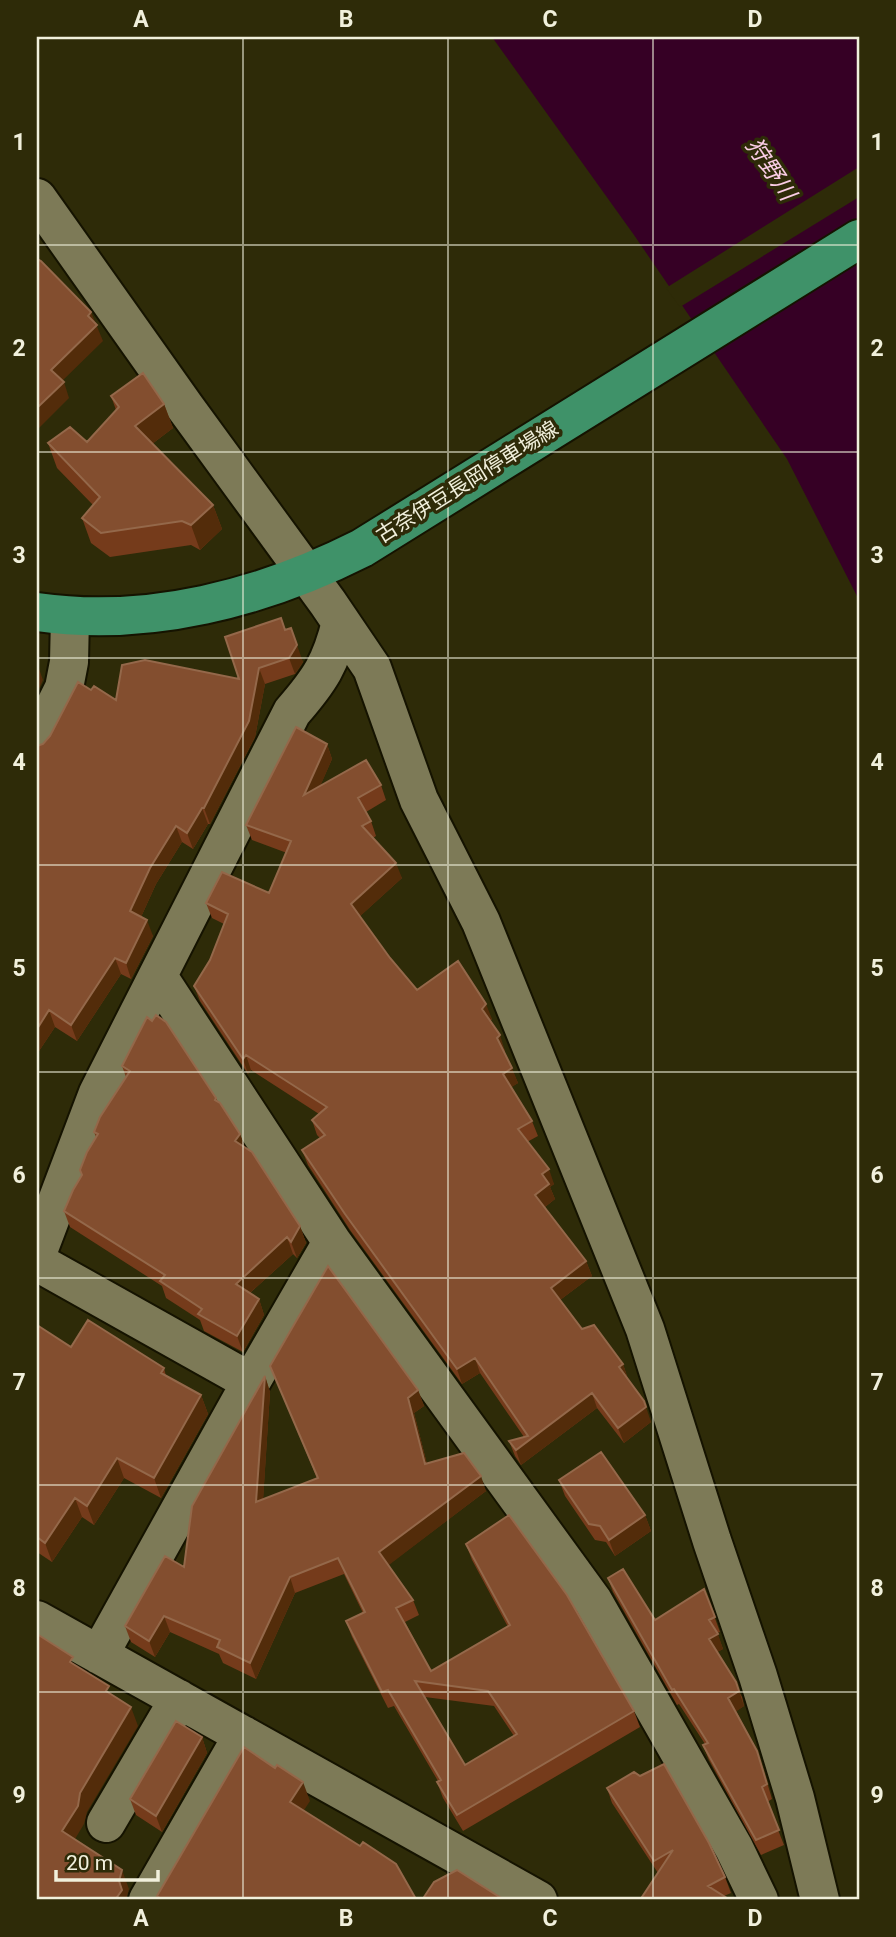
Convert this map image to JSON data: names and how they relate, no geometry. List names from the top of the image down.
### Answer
{
  "streets": {
    "main road": ["古奈伊豆長岡停車場線"]
  },
  "water": ["狩野川"],
  "scale_bar": "20 m",
  "grid": {
    "columns": [
      "A",
      "B",
      "C",
      "D"
    ],
    "rows": [
      "1",
      "2",
      "3",
      "4",
      "5",
      "6",
      "7",
      "8",
      "9"
    ]
  }
}
